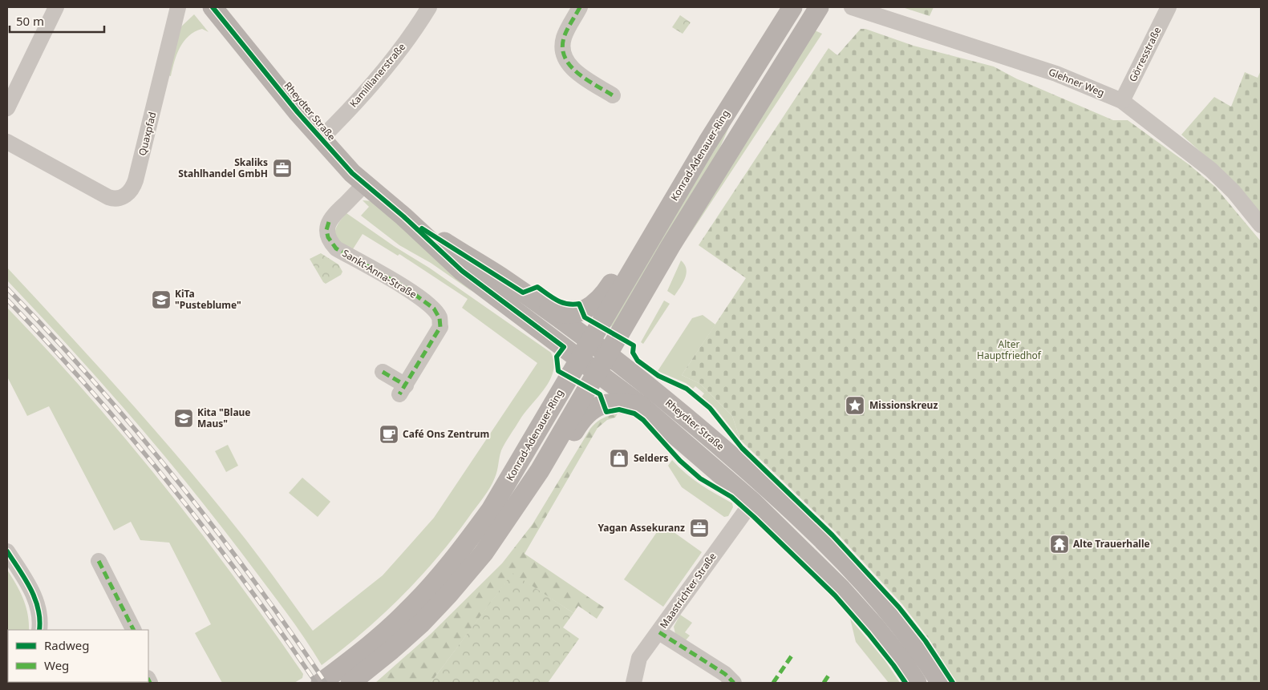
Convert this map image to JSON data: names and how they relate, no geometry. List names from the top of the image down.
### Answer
{
  "streets": {
    "main road": ["Rheydter Straße", "Konrad-Adenauer-Ring"],
    "street": [
      "Görresstraße",
      "Kamillianerstraße",
      "Glehner Weg",
      "Quaxpfad",
      "Sankt-Anna-Straße",
      "Maastrichter Straße"
    ]
  },
  "crossings": [
    ["Görresstraße", "Glehner Weg"],
    ["Kamillianerstraße", "Rheydter Straße"],
    ["Rheydter Straße", "Konrad-Adenauer-Ring"],
    ["Rheydter Straße", "Sankt-Anna-Straße"],
    ["Rheydter Straße", "Maastrichter Straße"]
  ],
  "parks": ["Alter Hauptfriedhof"],
  "places": {
    "office": ["Skaliks Stahlhandel GmbH", "Yagan Assekuranz"],
    "school or university": ["KiTa \"Pusteblume\"", "Kita \"Blaue Maus\""],
    "place": ["Missionskreuz"],
    "cafe": ["Café Ons Zentrum"],
    "shop": ["Selders"],
    "temple": ["Alte Trauerhalle"]
  },
  "legend": ["Radweg", "Weg"],
  "scale_bar": "50 m"
}
